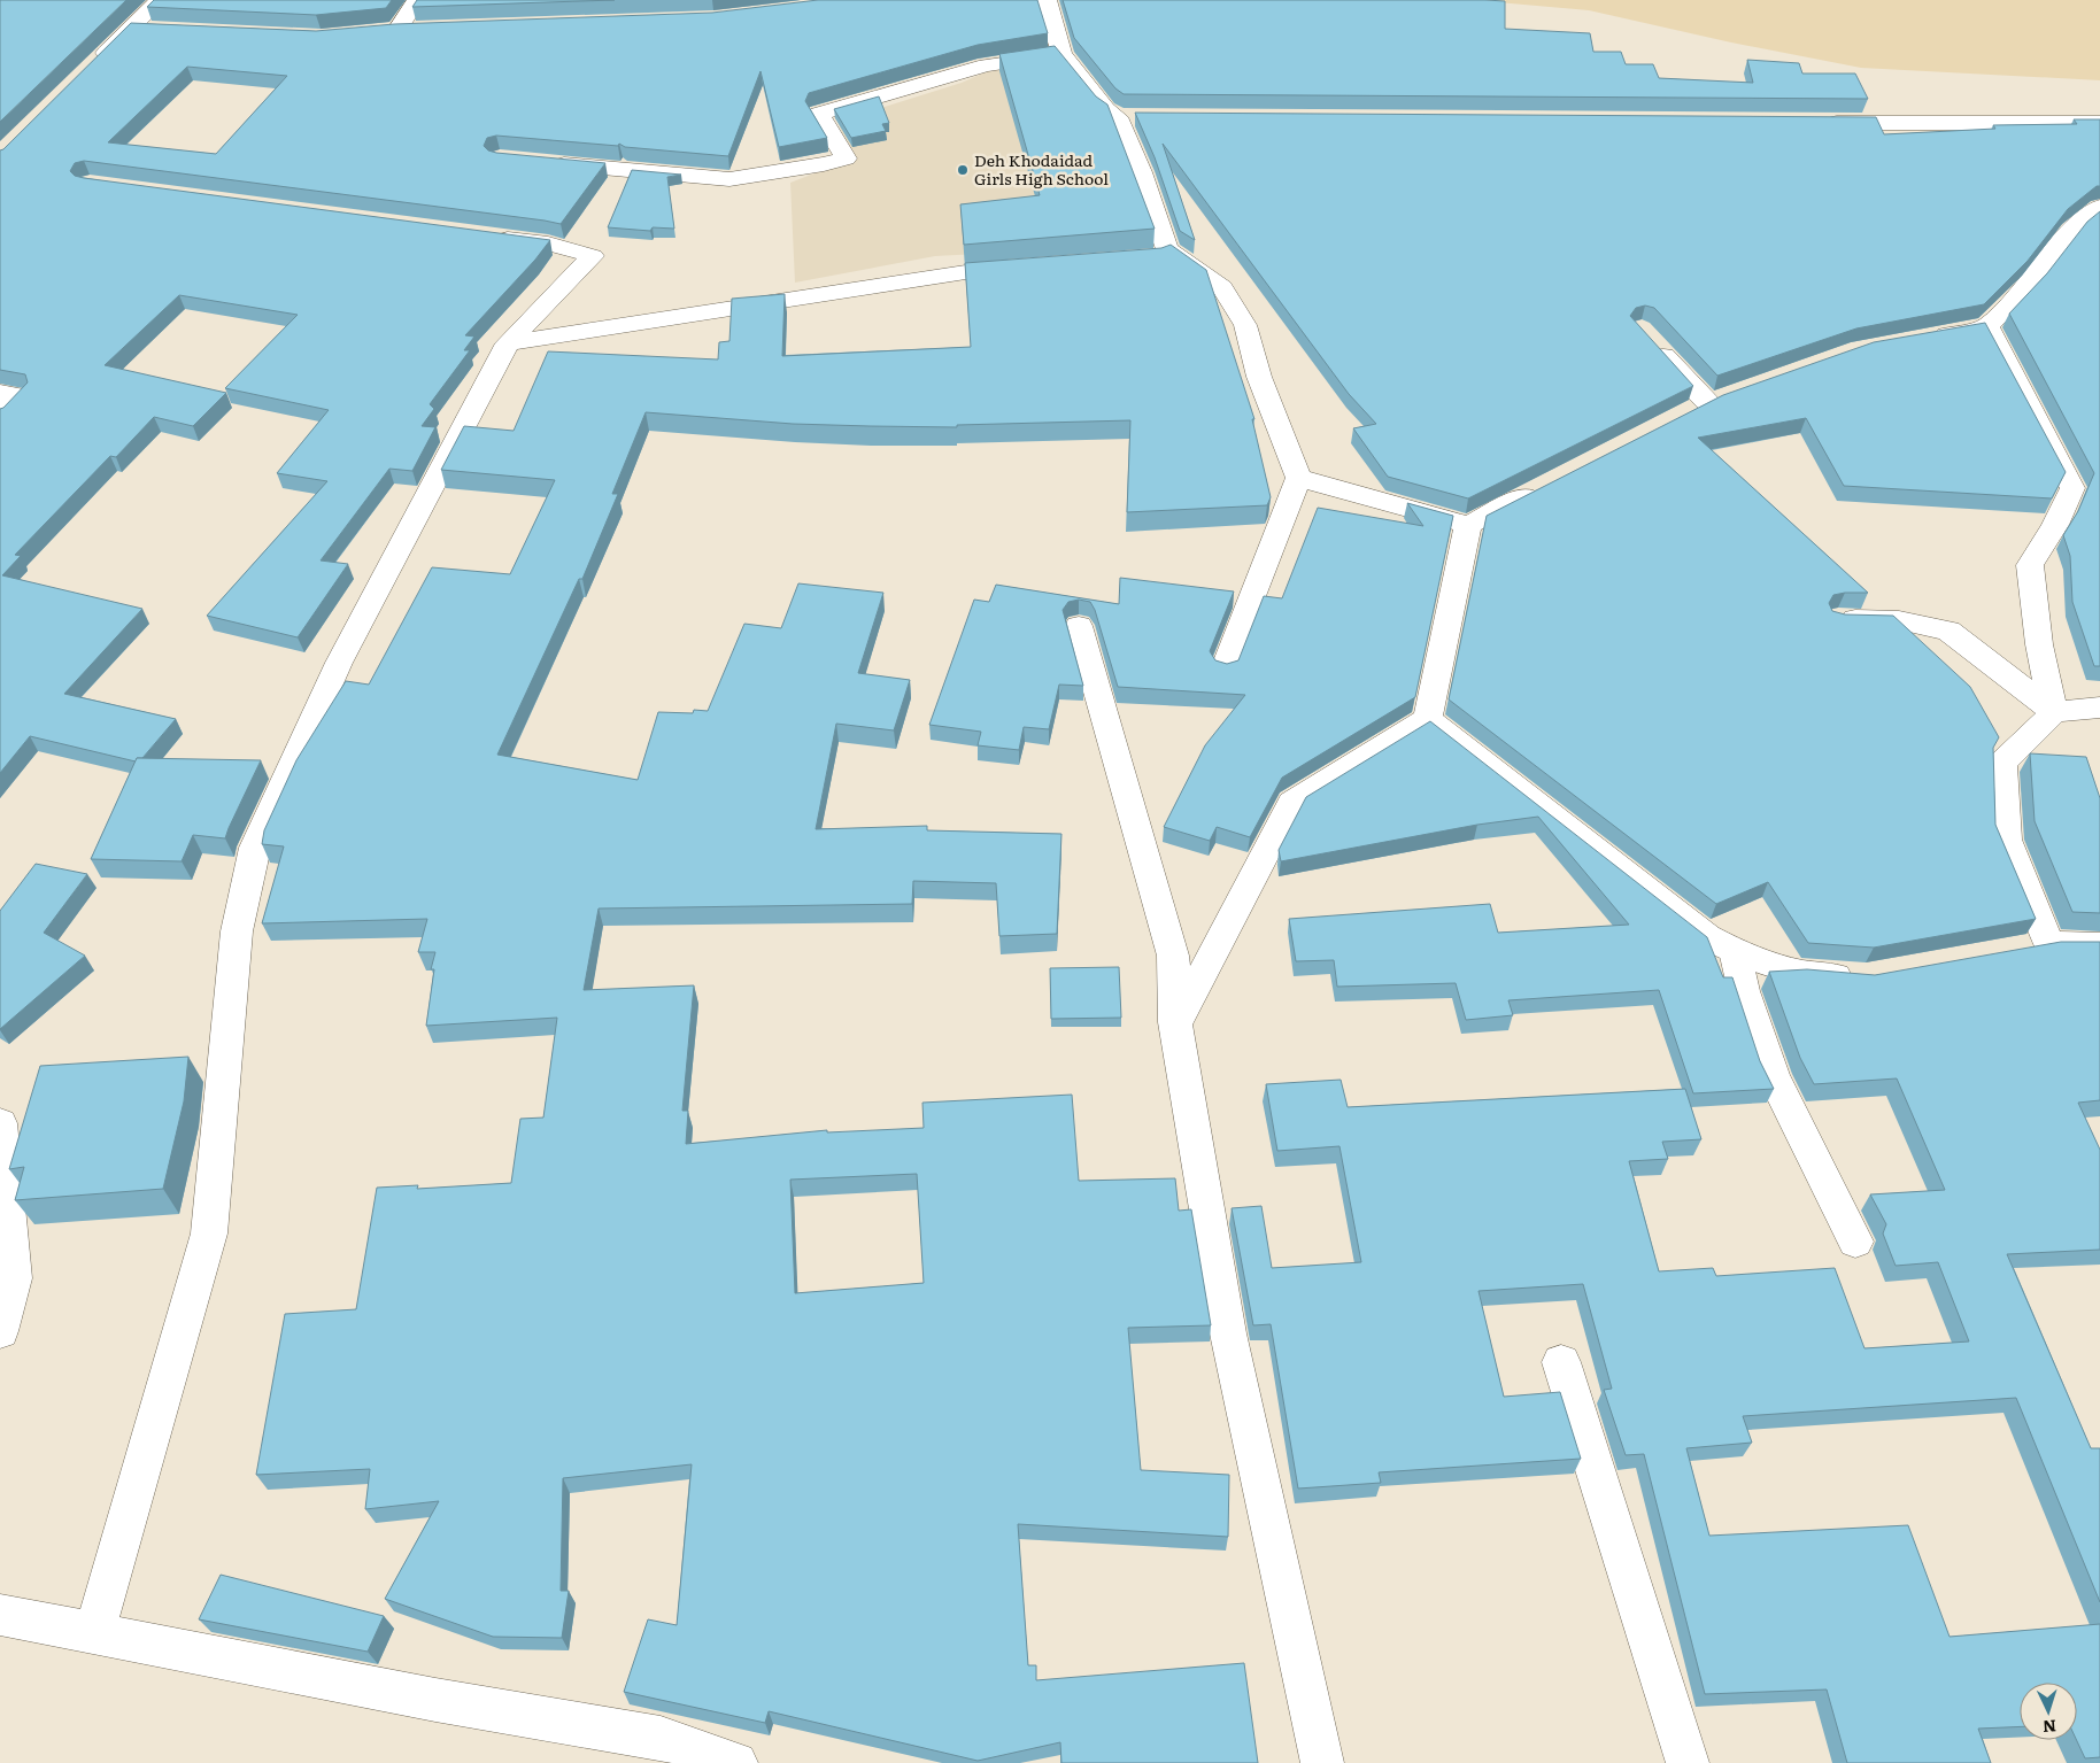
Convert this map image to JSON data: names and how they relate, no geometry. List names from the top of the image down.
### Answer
{
  "places": ["Deh Khodaidad Girls High School"],
  "north": "bottom"
}
